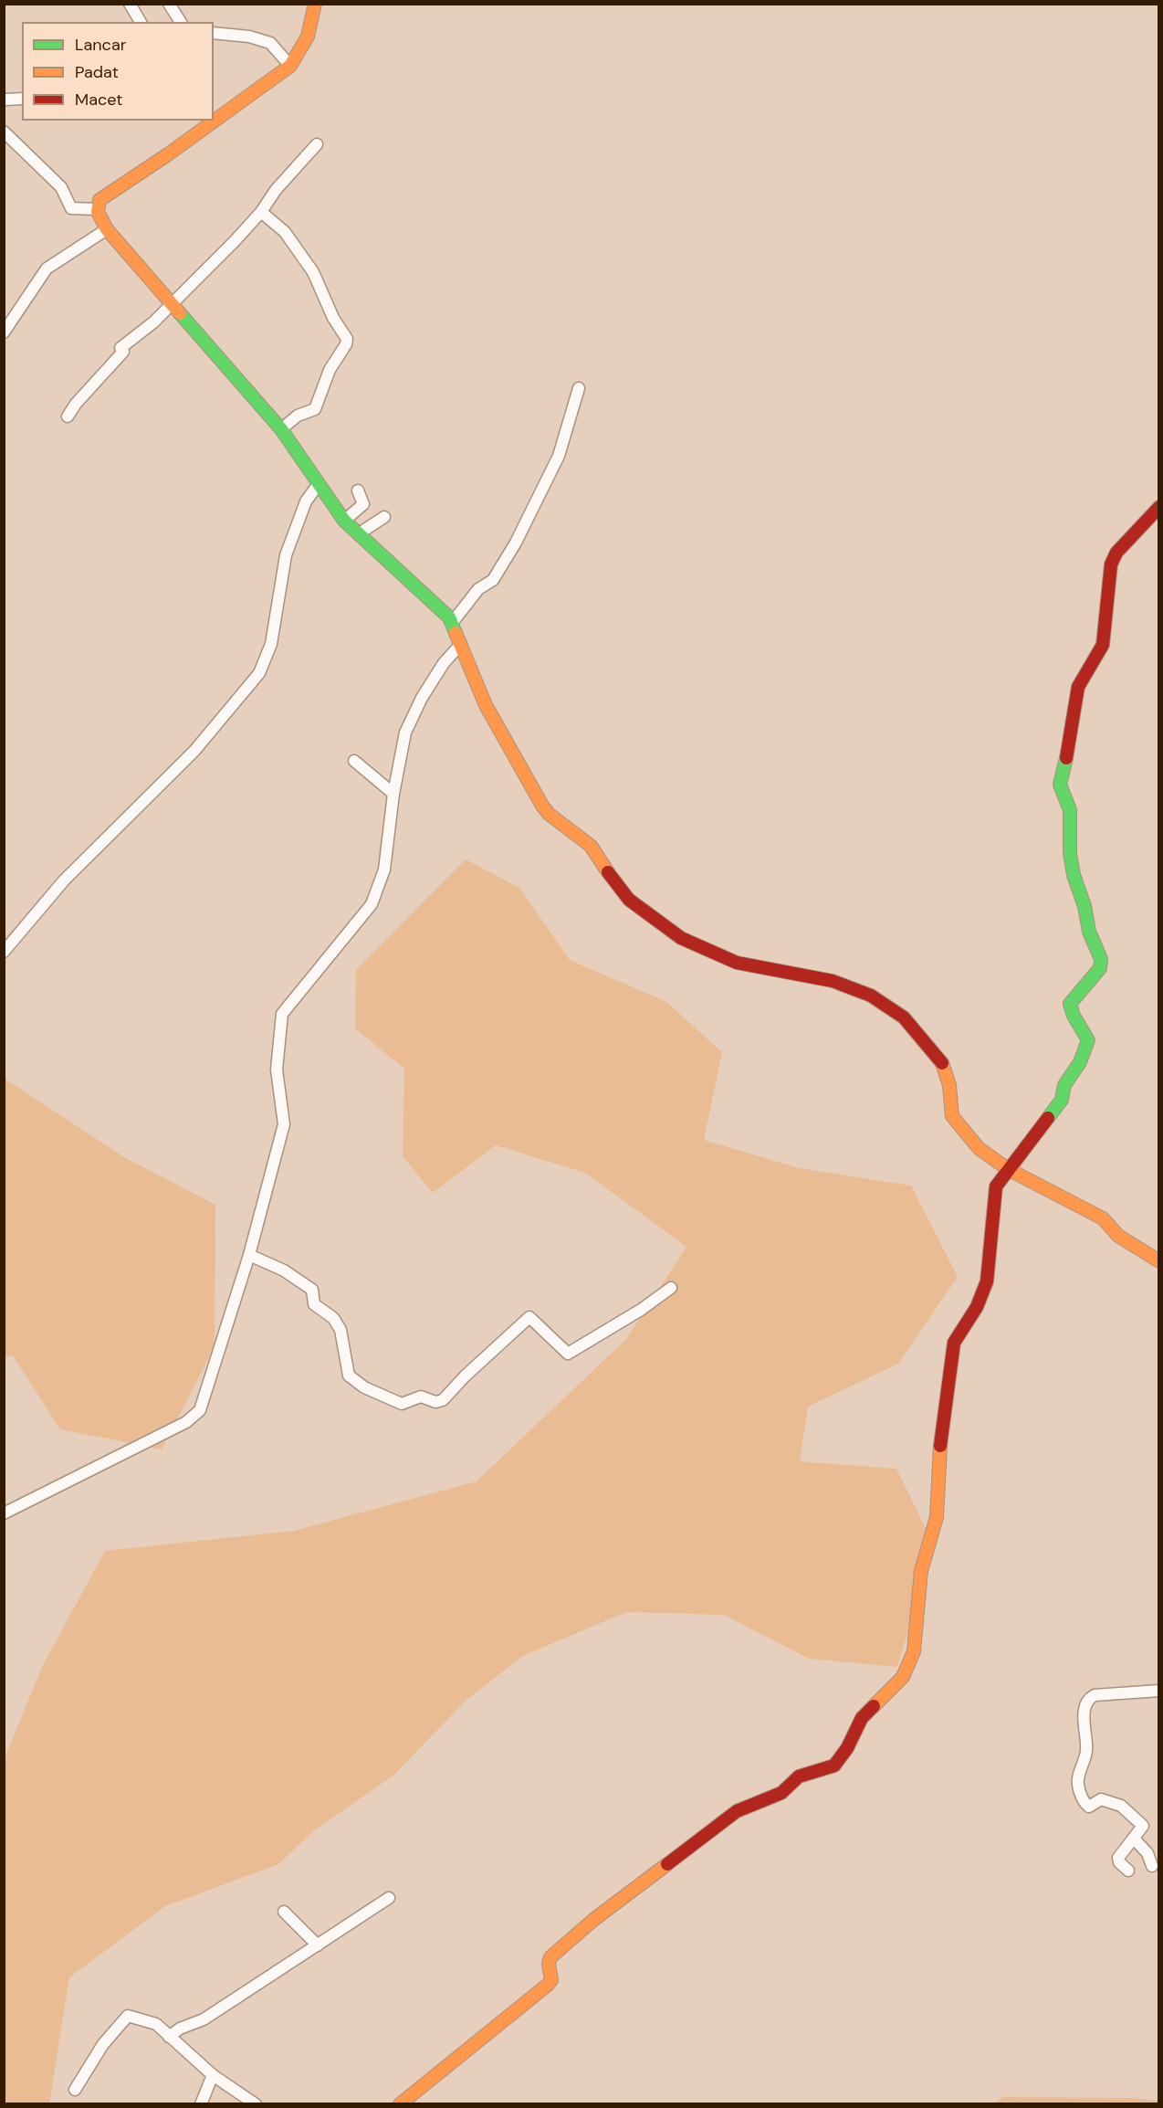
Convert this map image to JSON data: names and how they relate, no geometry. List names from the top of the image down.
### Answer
{
  "legend": ["Lancar", "Padat", "Macet"]
}
